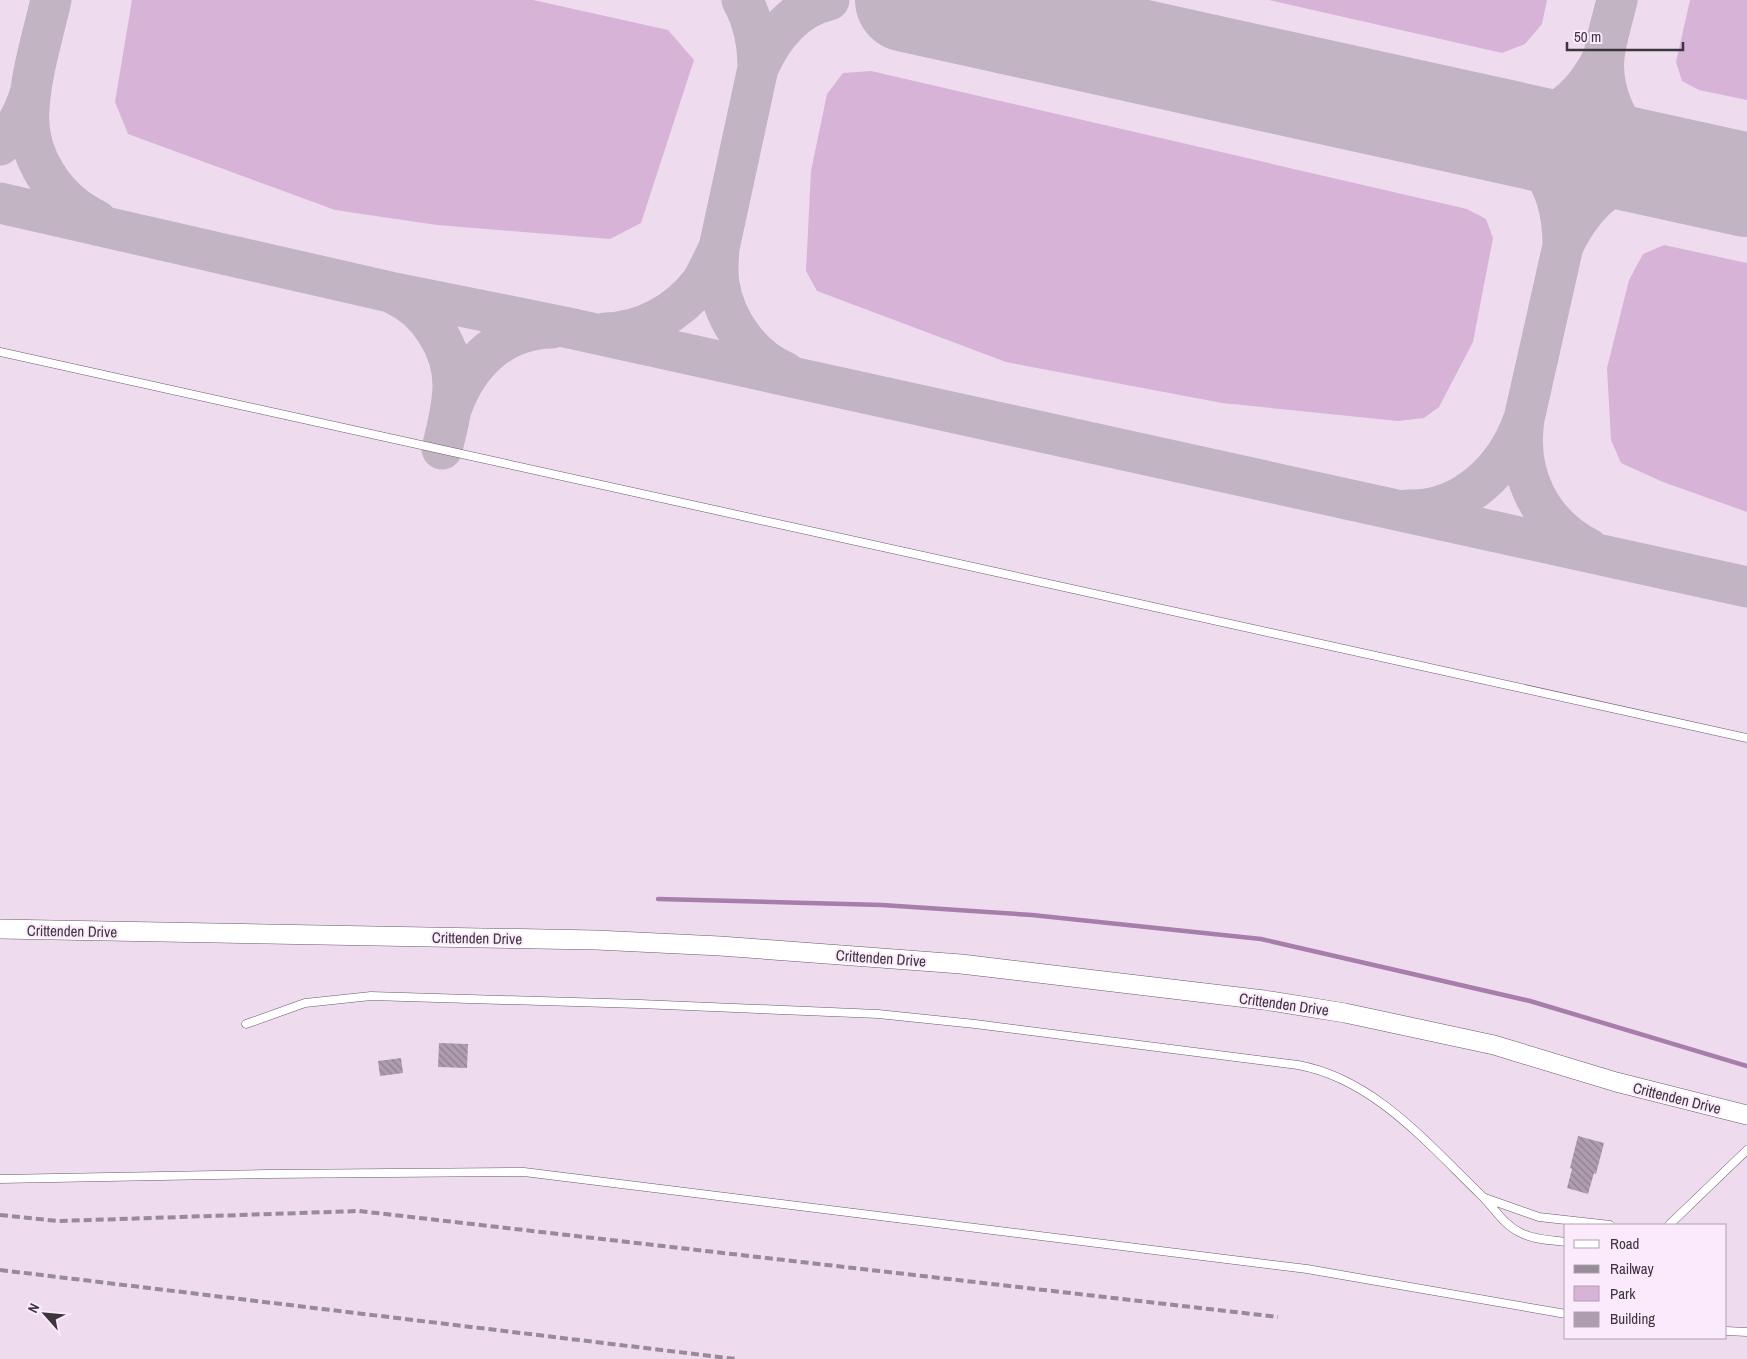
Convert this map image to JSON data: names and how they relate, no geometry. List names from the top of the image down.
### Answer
{
  "streets": {
    "street": ["Crittenden Drive"]
  },
  "legend": [
    "Road",
    "Railway",
    "Park",
    "Building"
  ],
  "scale_bar": "50 m",
  "north": "top left"
}
